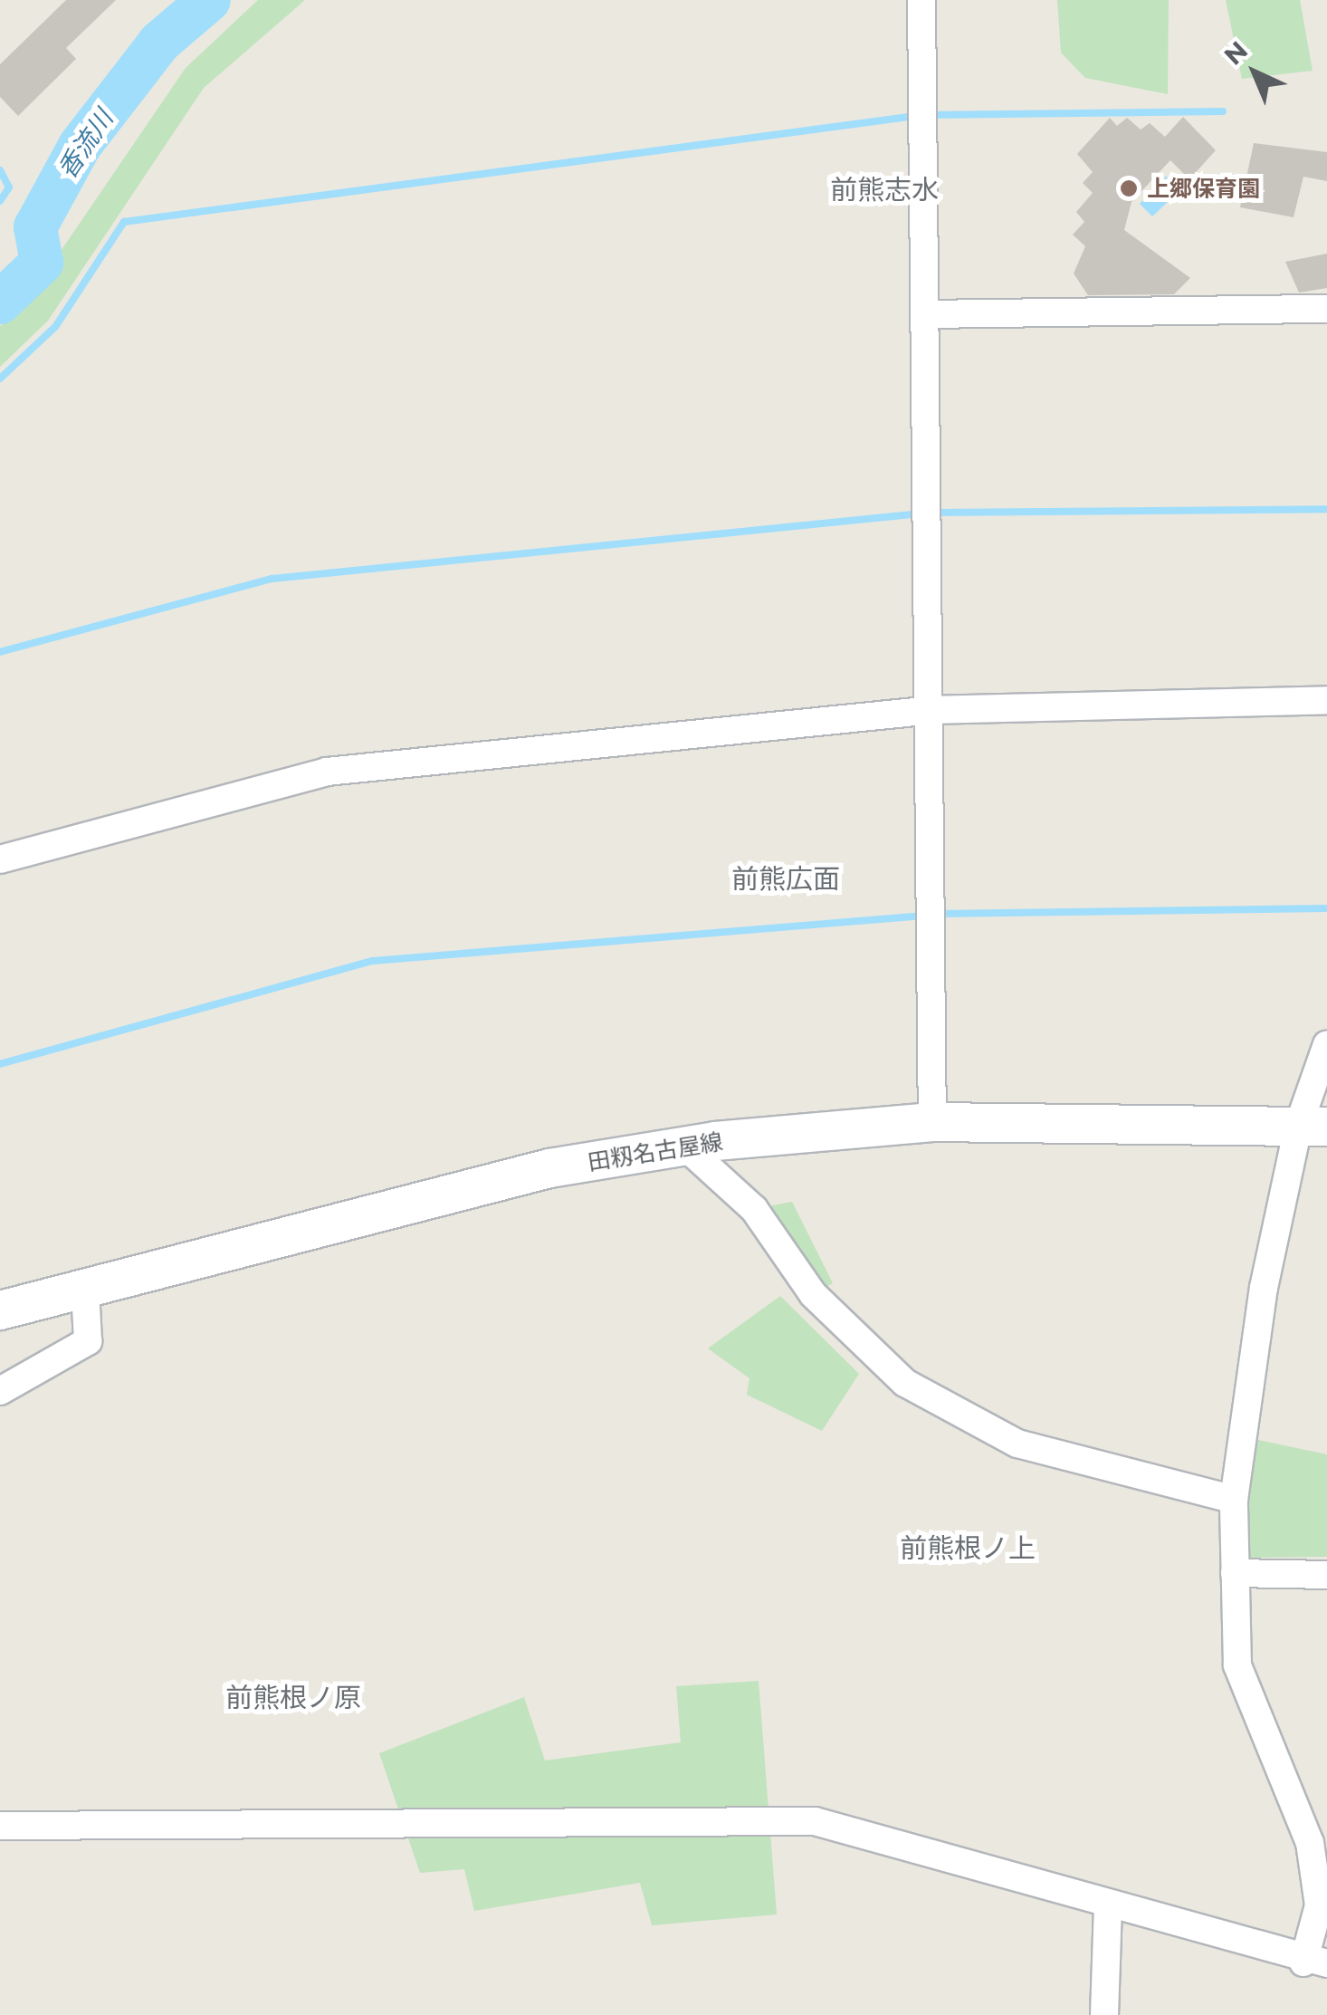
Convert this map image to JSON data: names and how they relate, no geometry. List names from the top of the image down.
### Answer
{
  "streets": {
    "main road": ["田籾名古屋線"]
  },
  "districts": [
    "前熊志水",
    "前熊広面",
    "前熊根ノ上",
    "前熊根ノ原"
  ],
  "water": ["香流川"],
  "places": ["上郷保育園"],
  "north": "top left"
}
